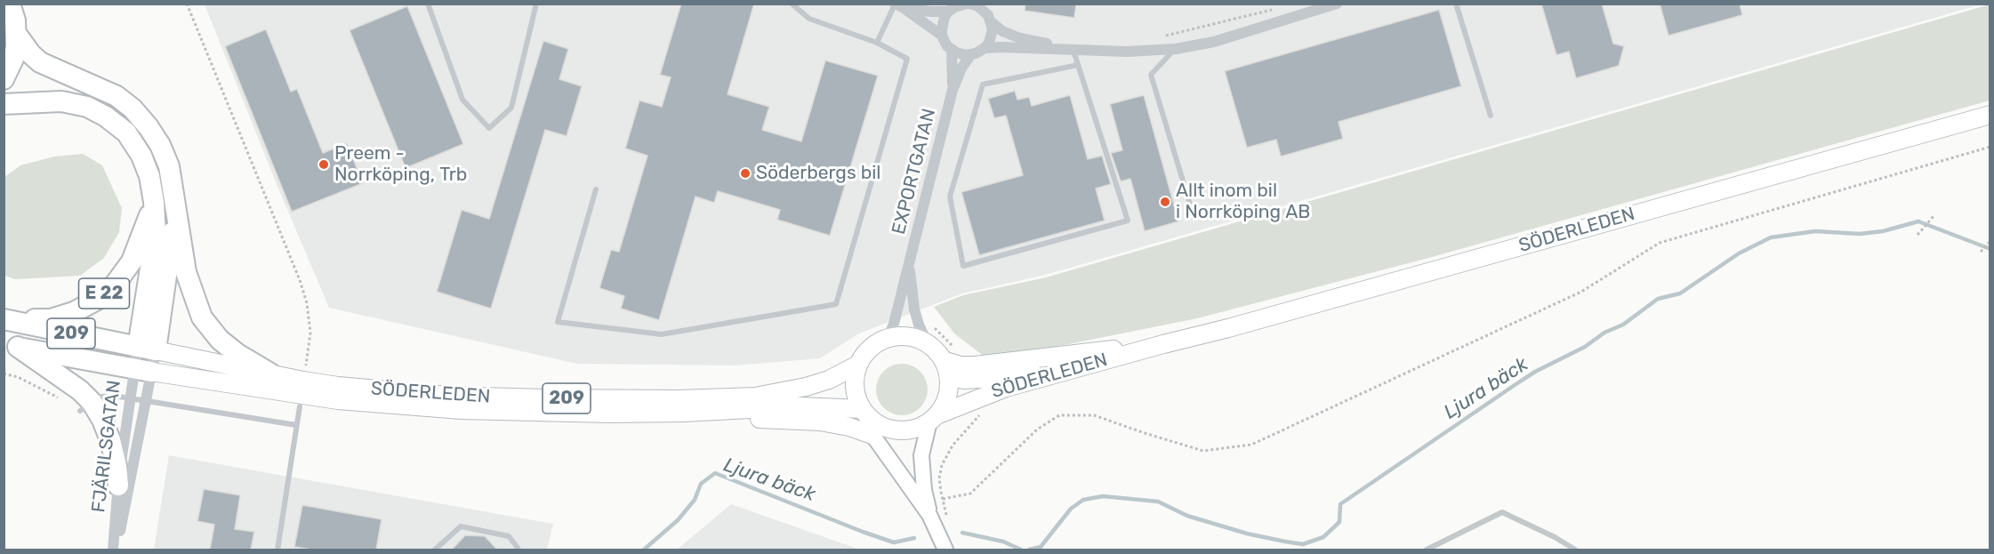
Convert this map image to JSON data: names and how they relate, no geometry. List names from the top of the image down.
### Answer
{
  "streets": {
    "highway": ["SÖDERLEDEN", "E 22", "209"],
    "street": ["EXPORTGATAN", "FJÄRILSGATAN"]
  },
  "crossings": [
    ["EXPORTGATAN", "SÖDERLEDEN"],
    ["SÖDERLEDEN", "E 22"],
    ["SÖDERLEDEN", "FJÄRILSGATAN"]
  ],
  "water": ["Ljura bäck"],
  "places": ["Preem - Norrköping, Trb", "Söderbergs bil", "Allt inom bil i Norrköping AB"]
}
